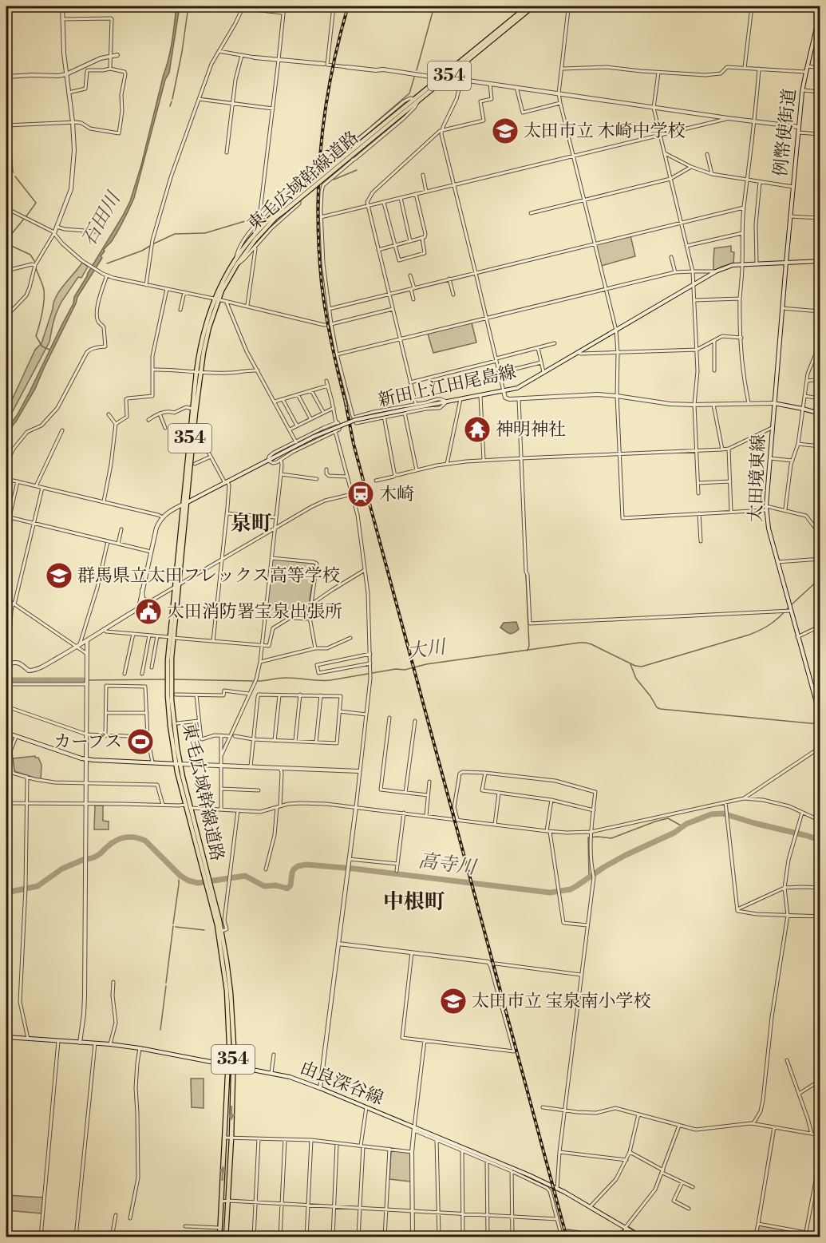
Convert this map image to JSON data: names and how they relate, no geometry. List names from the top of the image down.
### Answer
{
  "streets": {
    "highway": ["354", "東毛広域幹線道路"],
    "street": [
      "例幣使街道",
      "新田上江田尾島線",
      "太田境東線",
      "由良深谷線"
    ]
  },
  "crossings": [
    ["例幣使街道", "新田上江田尾島線"],
    ["例幣使街道", "太田境東線"],
    ["東毛広域幹線道路", "新田上江田尾島線"],
    ["東毛広域幹線道路", "由良深谷線"],
    ["新田上江田尾島線", "太田境東線"]
  ],
  "districts": ["泉町", "中根町"],
  "water": ["石田川", "大川", "高寺川"],
  "places": {
    "school or university": ["太田市立 木崎中学校", "群馬県立太田フレックス高等学校", "太田市立 宝泉南小学校"],
    "temple": ["神明神社"],
    "station": ["木崎"],
    "public building": ["太田消防署宝泉出張所"],
    "sports": ["カーブス"]
  }
}
